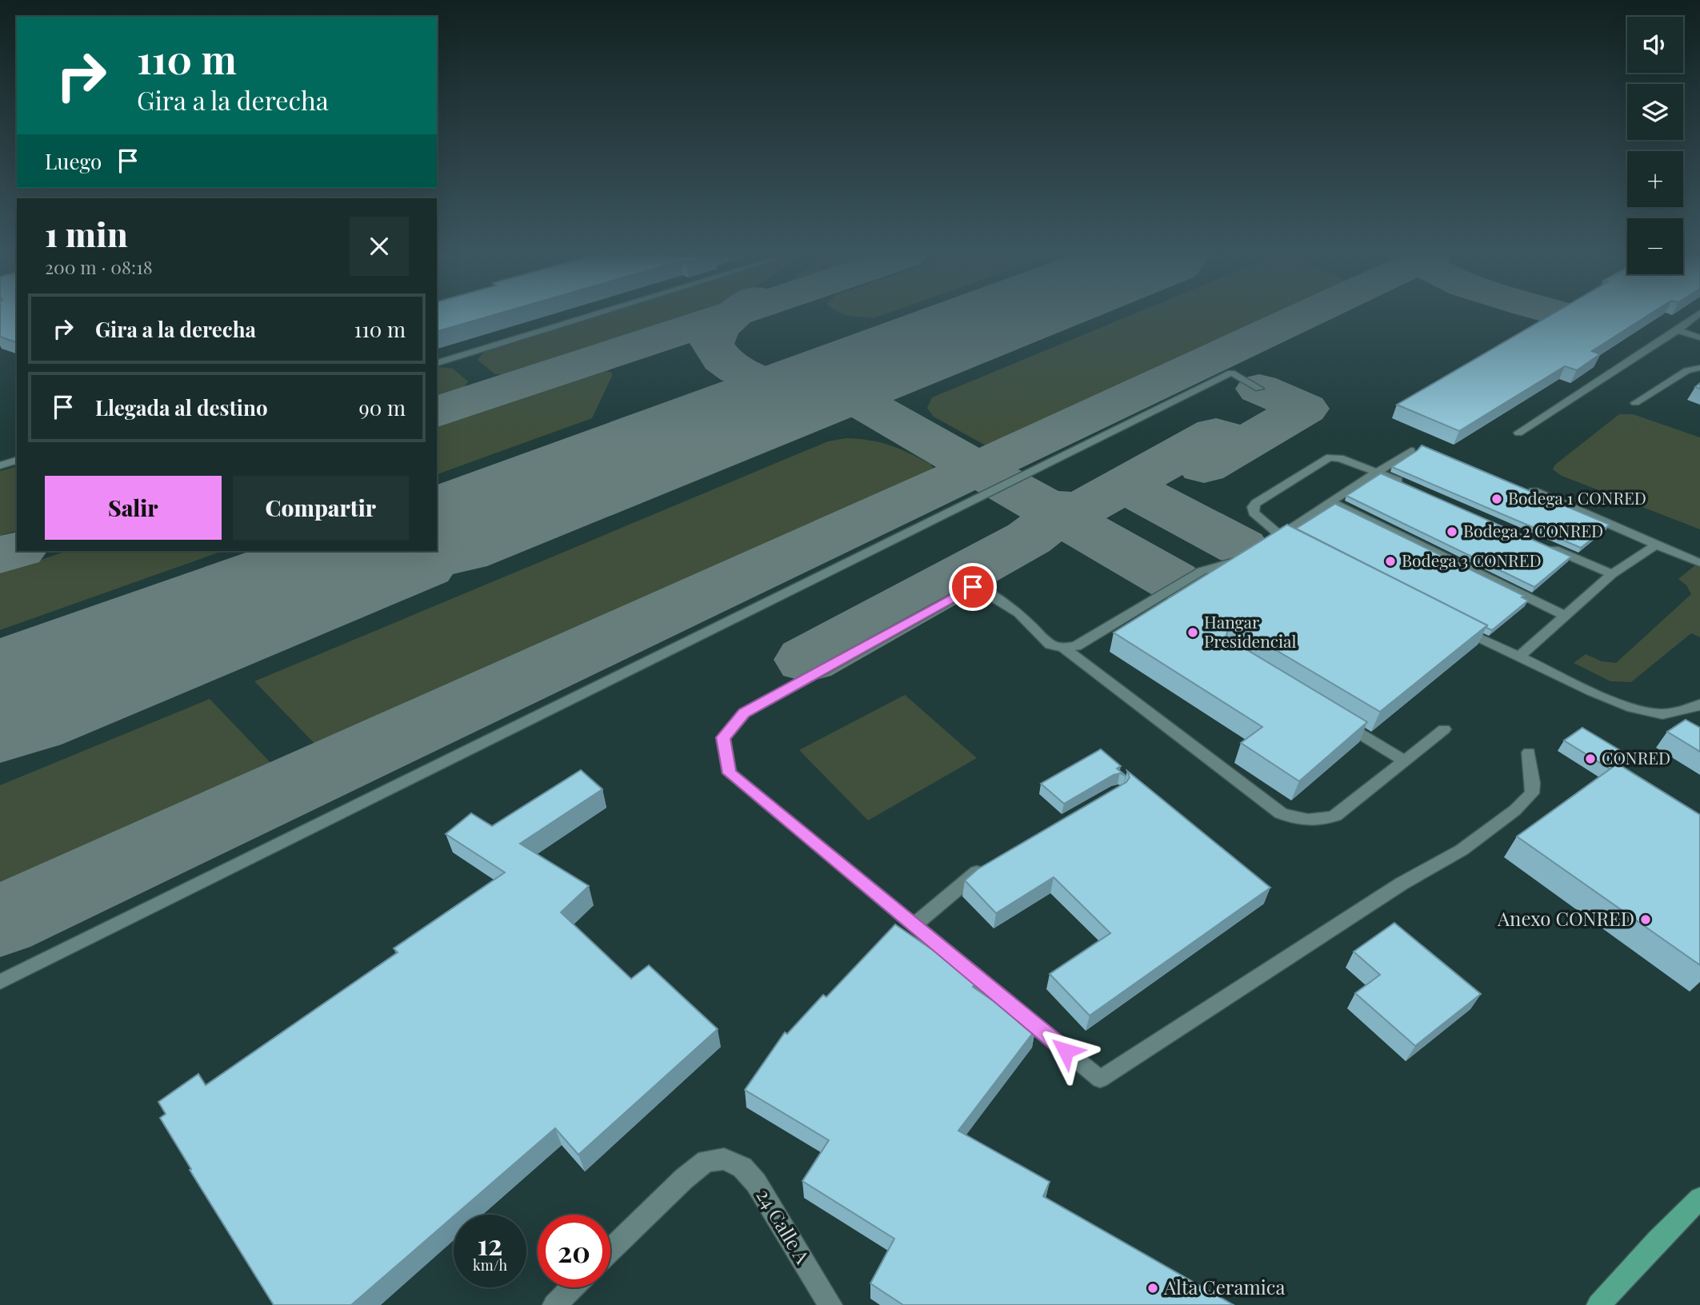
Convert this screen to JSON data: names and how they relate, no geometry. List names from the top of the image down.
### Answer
{
  "streets": {
    "street": ["24 Calle A"]
  },
  "places": [
    "Bodega 1 CONRED",
    "Bodega 2 CONRED",
    "Bodega 3 CONRED",
    "Hangar Presidencial",
    "CONRED",
    "Anexo CONRED",
    "Alta Ceramica"
  ],
  "page": {
    "map_buttons": ["+", "−"],
    "turn": ["110 m", "Gira a la derecha"],
    "then": "Luego",
    "heading": ["1 min", "200 m · 08:18"],
    "list": [
      {
        "name": "Gira a la derecha",
        "value": "110 m"
      },
      {
        "name": "Llegada al destino",
        "value": "90 m"
      }
    ],
    "buttons": ["Salir", "Compartir"],
    "speed": "12 km/h",
    "limit": "20"
  }
}
